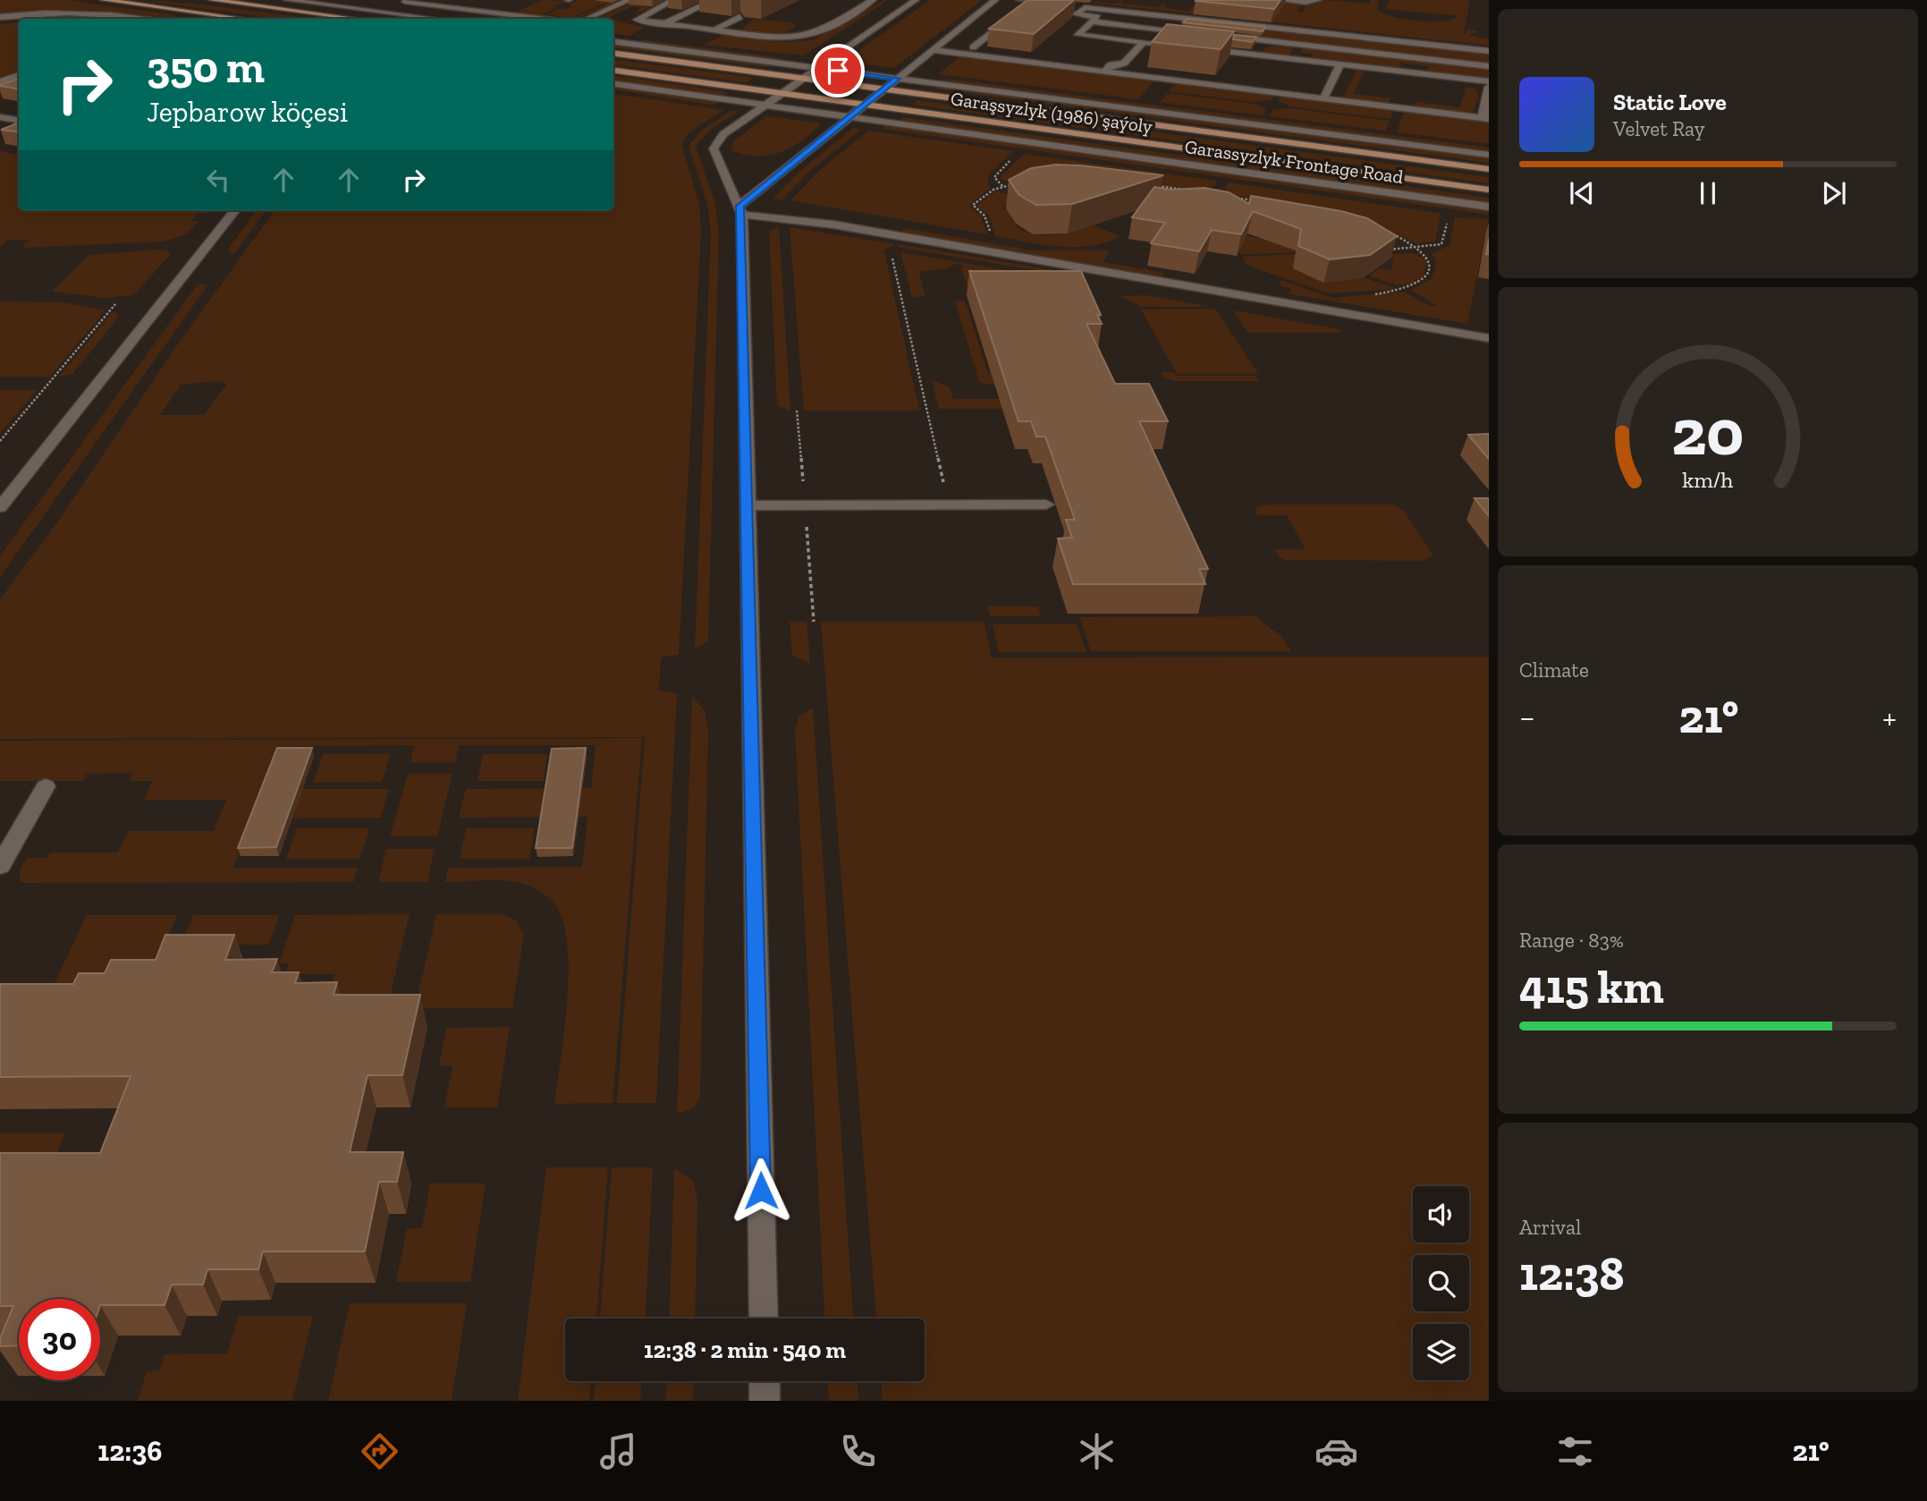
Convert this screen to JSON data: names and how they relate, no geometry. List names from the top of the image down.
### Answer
{
  "streets": {
    "main road": ["Garaşsyzlyk (1986) şaýoly"],
    "street": ["Garassyzlyk Frontage Road"]
  },
  "page": {
    "turn": ["350 m", "Jepbarow köçesi"],
    "song": ["Static Love", "Velvet Ray"],
    "tile": [
      "Climate",
      ["Range · 83%", "415 km"],
      ["Arrival", "12:38"]
    ],
    "heat": ["−", "21°", "+"],
    "limit": "30",
    "trip": "12:38 · 2 min · 540 m",
    "tabs": ["12:36", "21°"],
    "gauge": ["20", "km/h"]
  }
}
